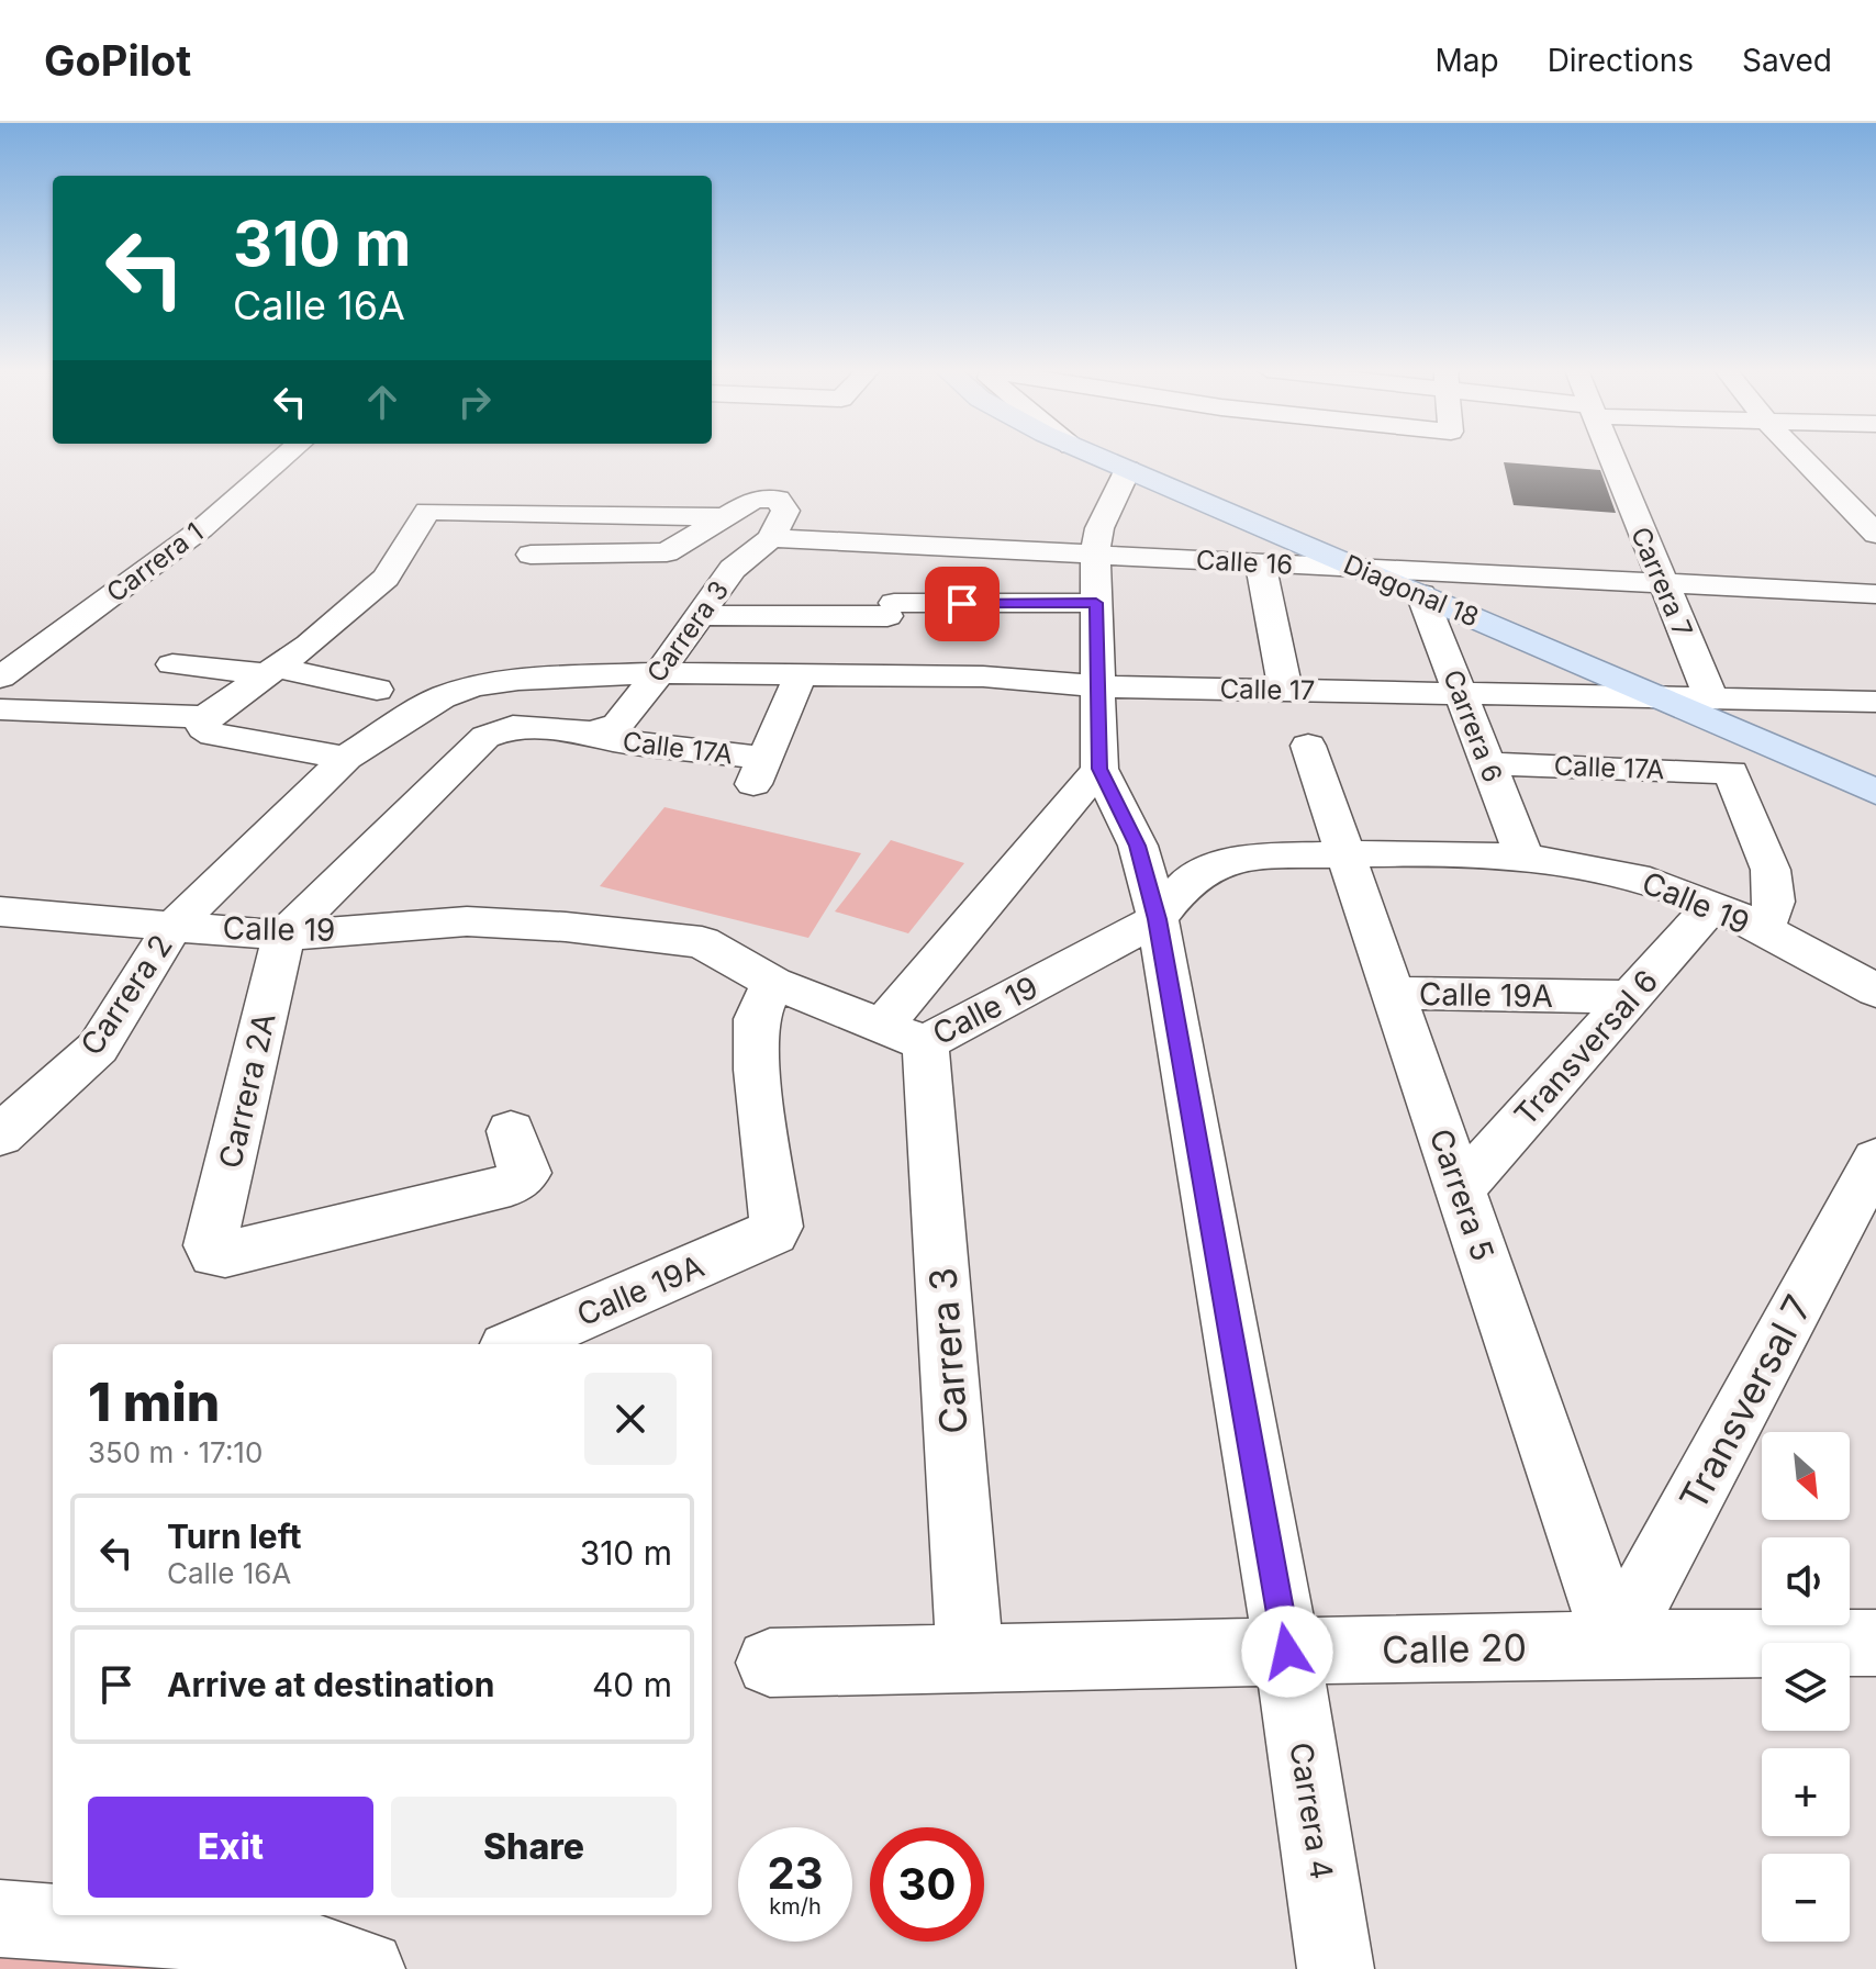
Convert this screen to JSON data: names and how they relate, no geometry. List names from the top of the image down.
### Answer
{
  "streets": {
    "main road": ["Diagonal 18"],
    "street": [
      "Carrera 1",
      "Calle 16",
      "Carrera 7",
      "Carrera 3",
      "Calle 17",
      "Carrera 6",
      "Calle 17A",
      "Calle 19",
      "Carrera 2",
      "Calle 19A",
      "Transversal 6",
      "Carrera 2A",
      "Carrera 5",
      "Transversal 7",
      "Calle 20",
      "Carrera 4"
    ]
  },
  "crossings": [
    ["Calle 16", "Carrera 7"],
    ["Calle 16", "Diagonal 18"],
    ["Calle 16", "Carrera 3"],
    ["Calle 16", "Carrera 4"],
    ["Carrera 7", "Calle 17"],
    ["Diagonal 18", "Calle 17"],
    ["Diagonal 18", "Carrera 6"],
    ["Diagonal 18", "Calle 17A"],
    ["Diagonal 18", "Carrera 4"],
    ["Carrera 3", "Calle 17"],
    ["Carrera 3", "Calle 17A"],
    ["Carrera 3", "Calle 19"],
    ["Carrera 3", "Calle 20"],
    ["Calle 17", "Carrera 6"],
    ["Calle 17", "Calle 17A"],
    ["Calle 17", "Carrera 2"],
    ["Calle 17", "Carrera 4"],
    ["Carrera 6", "Calle 17A"],
    ["Carrera 6", "Calle 19"],
    ["Calle 17A", "Calle 19"],
    ["Calle 17A", "Carrera 2A"],
    ["Calle 19", "Carrera 2"],
    ["Calle 19", "Calle 19A"],
    ["Calle 19", "Transversal 6"],
    ["Calle 19", "Carrera 2A"],
    ["Calle 19", "Carrera 5"],
    ["Calle 19", "Carrera 4"],
    ["Calle 19A", "Transversal 6"],
    ["Calle 19A", "Carrera 5"],
    ["Transversal 6", "Carrera 5"],
    ["Carrera 5", "Transversal 7"],
    ["Carrera 5", "Calle 20"],
    ["Transversal 7", "Calle 20"],
    ["Calle 20", "Carrera 4"]
  ],
  "north": "bottom right",
  "page": {
    "header": "GoPilot",
    "nav": ["Map", "Directions", "Saved"],
    "turn": ["310 m", "Calle 16A"],
    "heading": ["1 min", "350 m · 17:10"],
    "map_buttons": ["+", "−"],
    "list": [
      {
        "name": "Turn left",
        "note": "Calle 16A",
        "value": "310 m"
      },
      {
        "name": "Arrive at destination",
        "value": "40 m"
      }
    ],
    "buttons": ["Exit", "Share"],
    "speed": "23 km/h",
    "limit": "30"
  }
}
